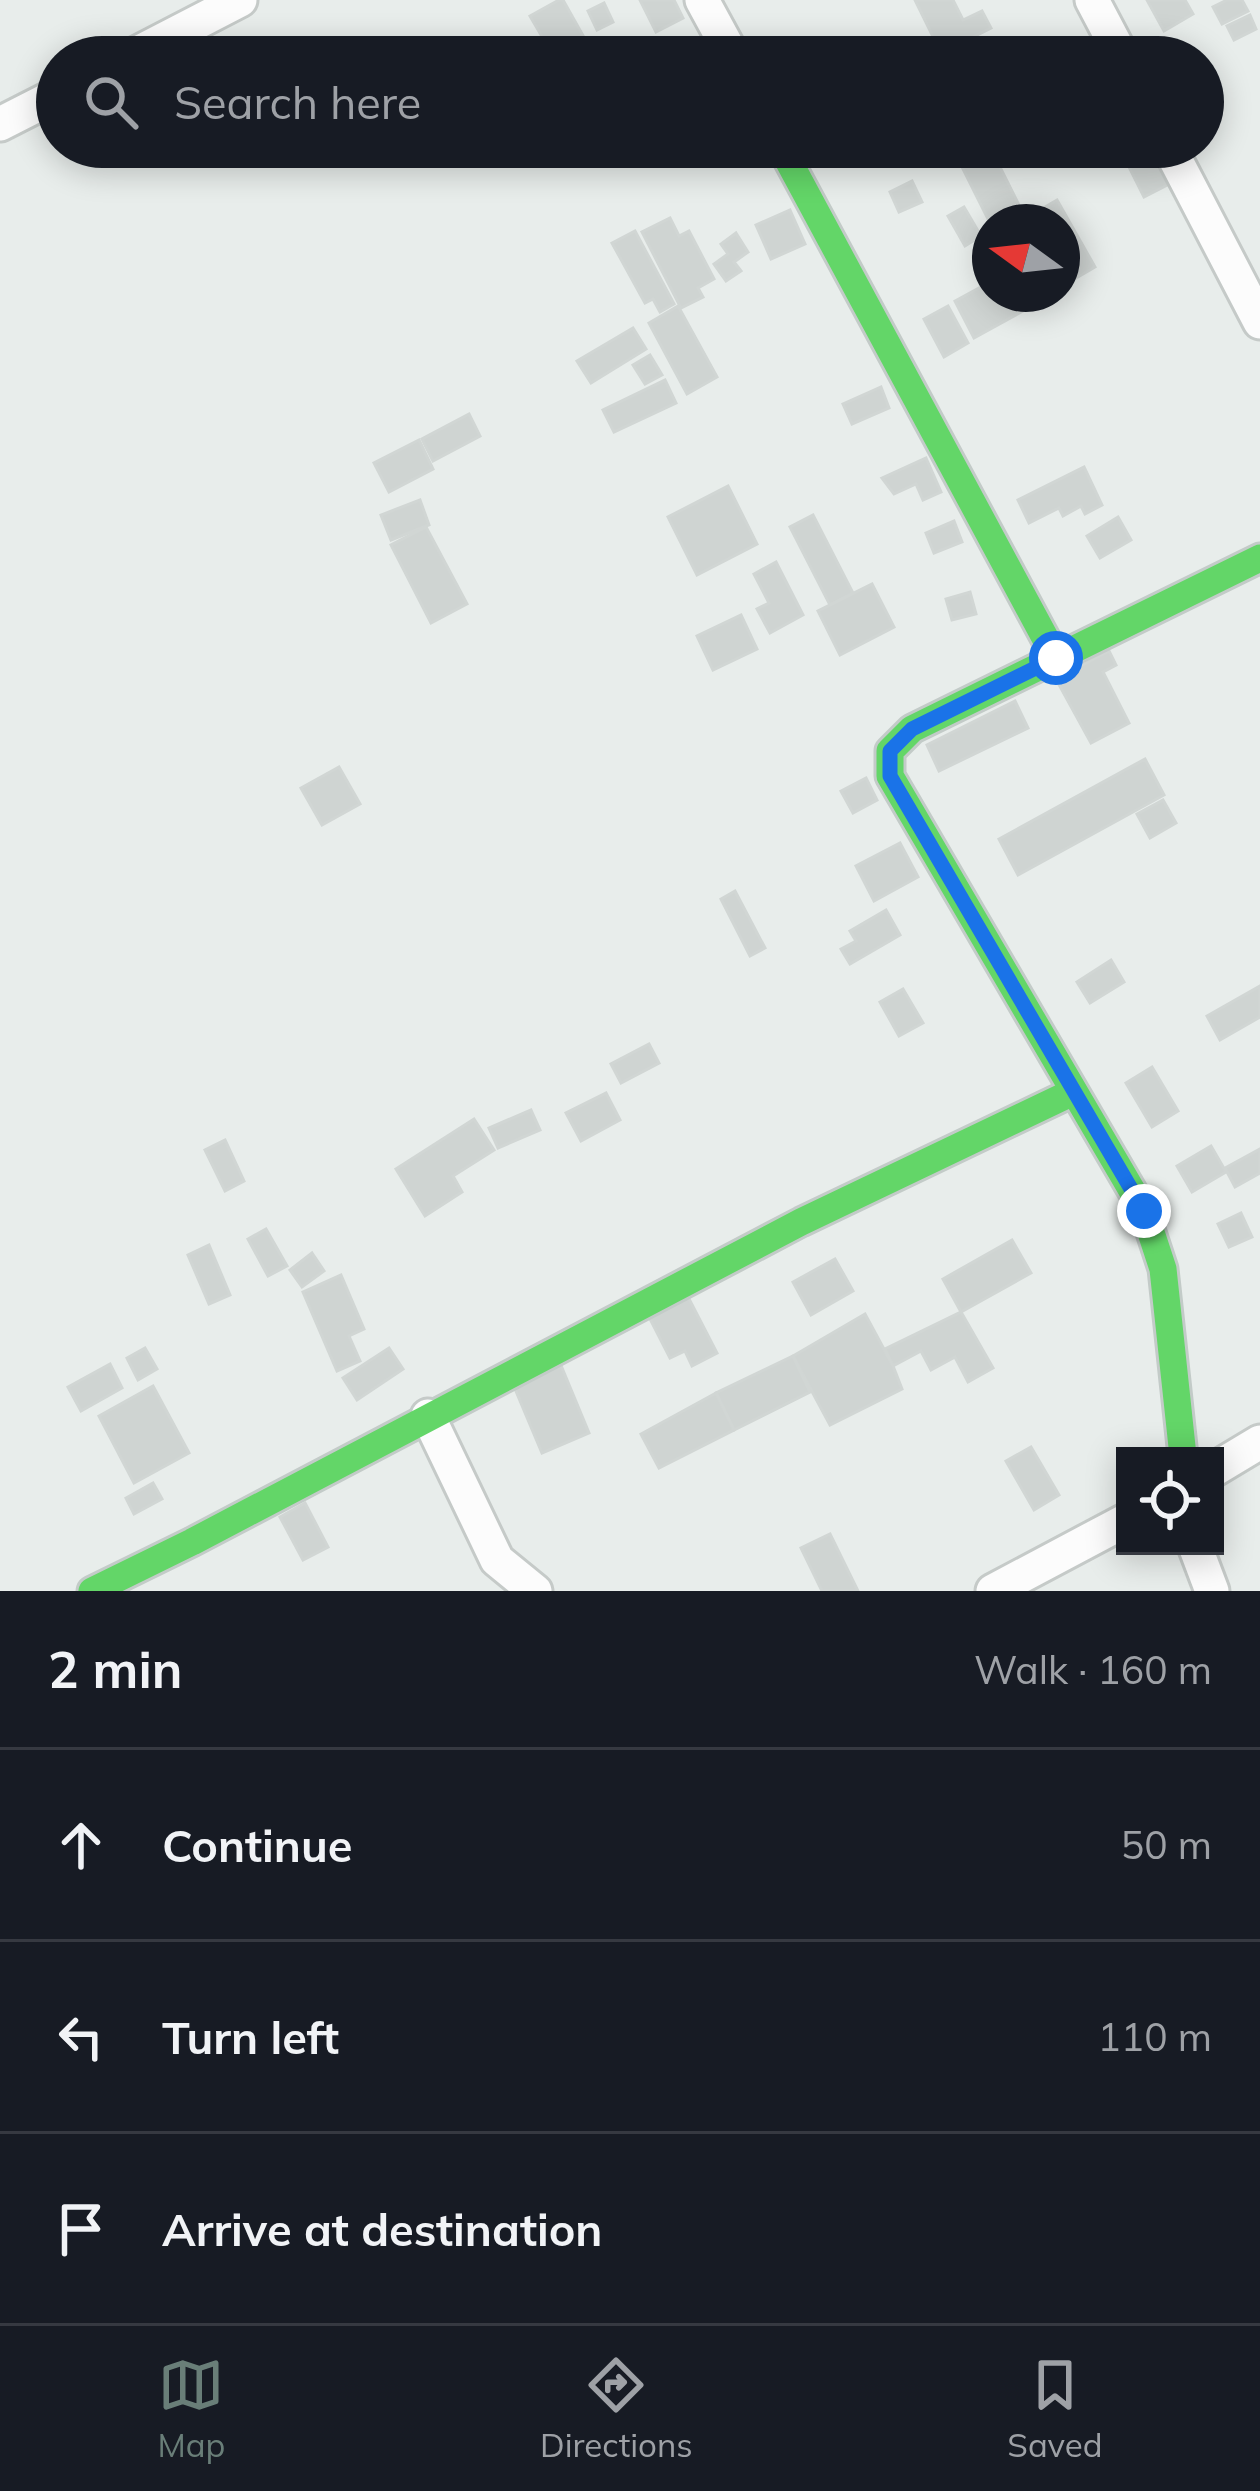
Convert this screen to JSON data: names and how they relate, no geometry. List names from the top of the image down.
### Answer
{
  "north": "left",
  "page": {
    "search": "Search here",
    "heading": ["2 min", "Walk · 160 m"],
    "list": [
      ["Continue", "50 m"],
      ["Turn left", "110 m"],
      "Arrive at destination"
    ],
    "nav": ["Map", "Directions", "Saved"]
  }
}
